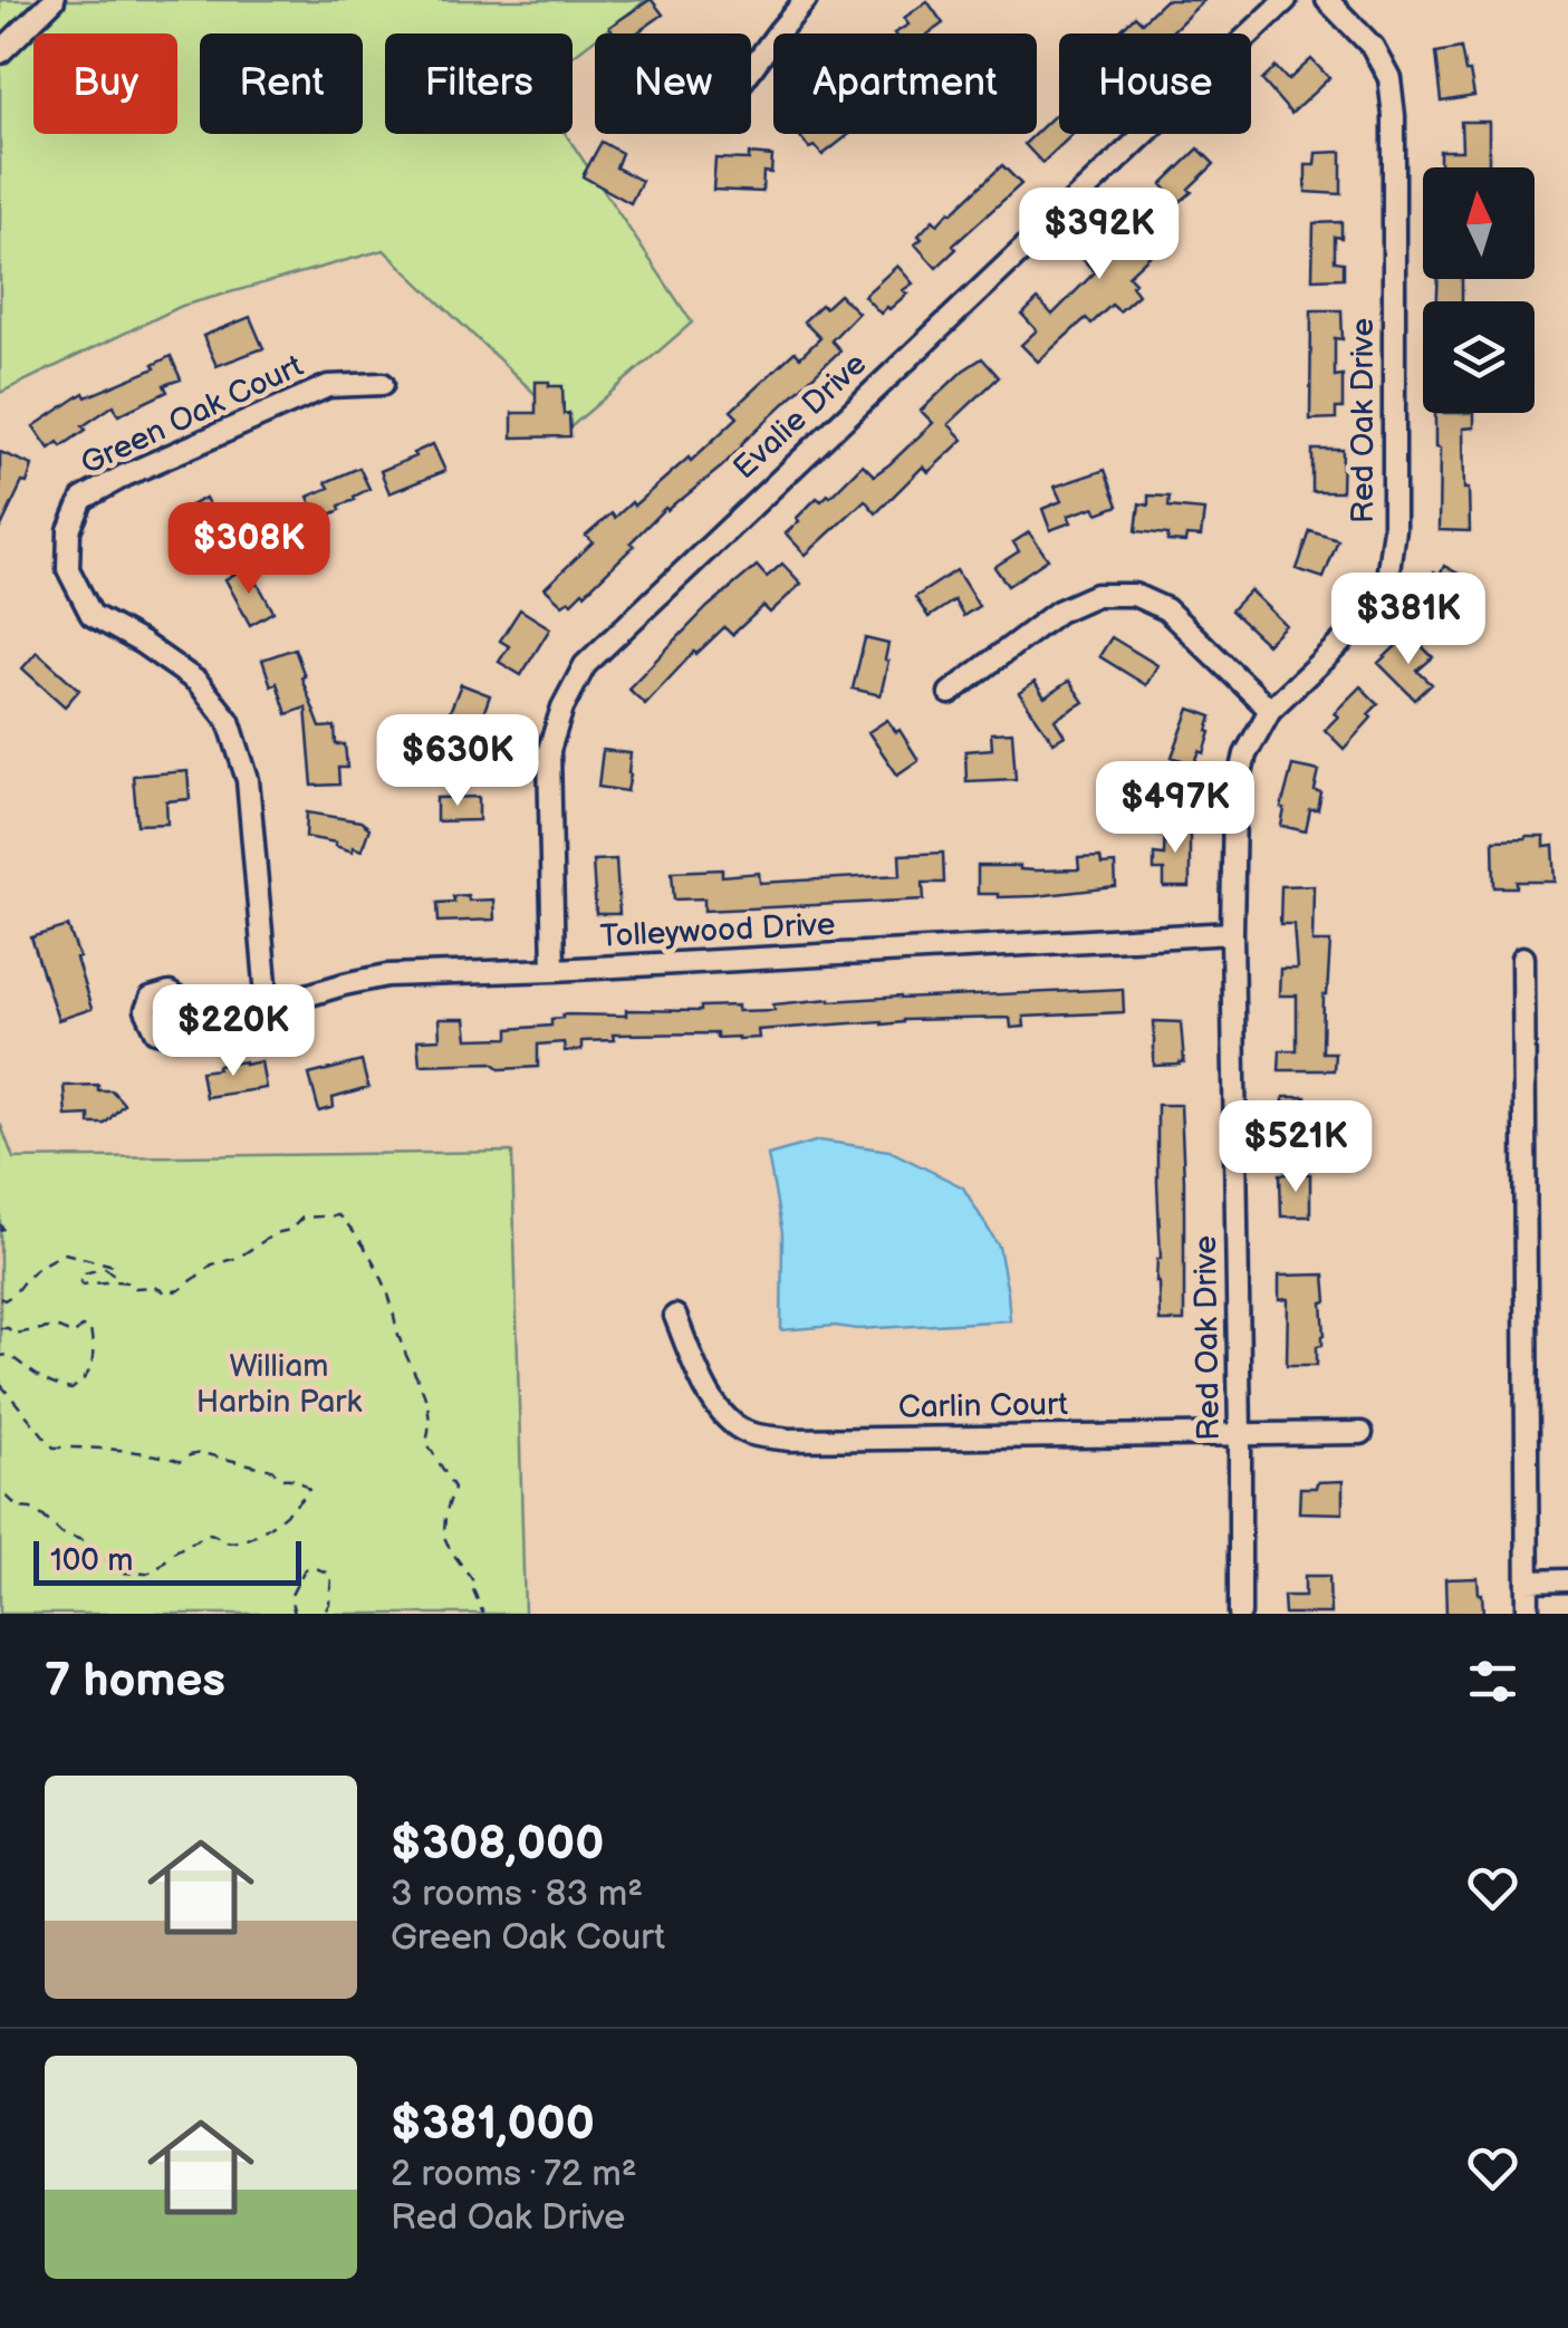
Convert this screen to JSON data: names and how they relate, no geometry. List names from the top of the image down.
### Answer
{
  "streets": {
    "street": [
      "Green Oak Court",
      "Evalie Drive",
      "Red Oak Drive",
      "Tolleywood Drive",
      "Carlin Court"
    ]
  },
  "crossings": [
    ["Green Oak Court", "Tolleywood Drive"],
    ["Evalie Drive", "Tolleywood Drive"],
    ["Red Oak Drive", "Tolleywood Drive"],
    ["Red Oak Drive", "Carlin Court"]
  ],
  "parks": ["William Harbin Park"],
  "scale_bar": "100 m",
  "north": "top",
  "page": {
    "chip": [
      "Buy",
      "Rent",
      "Filters",
      "New",
      "Apartment",
      "House"
    ],
    "price": [
      "$392K",
      "$308K",
      "$381K",
      "$630K",
      "$497K",
      "$220K",
      "$521K"
    ],
    "scale": "100 m",
    "heading": "7 homes",
    "list": [
      {
        "name": "$308,000",
        "note": "3 rooms · 83 m² · Green Oak Court"
      },
      {
        "name": "$381,000",
        "note": "2 rooms · 72 m² · Red Oak Drive"
      }
    ]
  }
}
